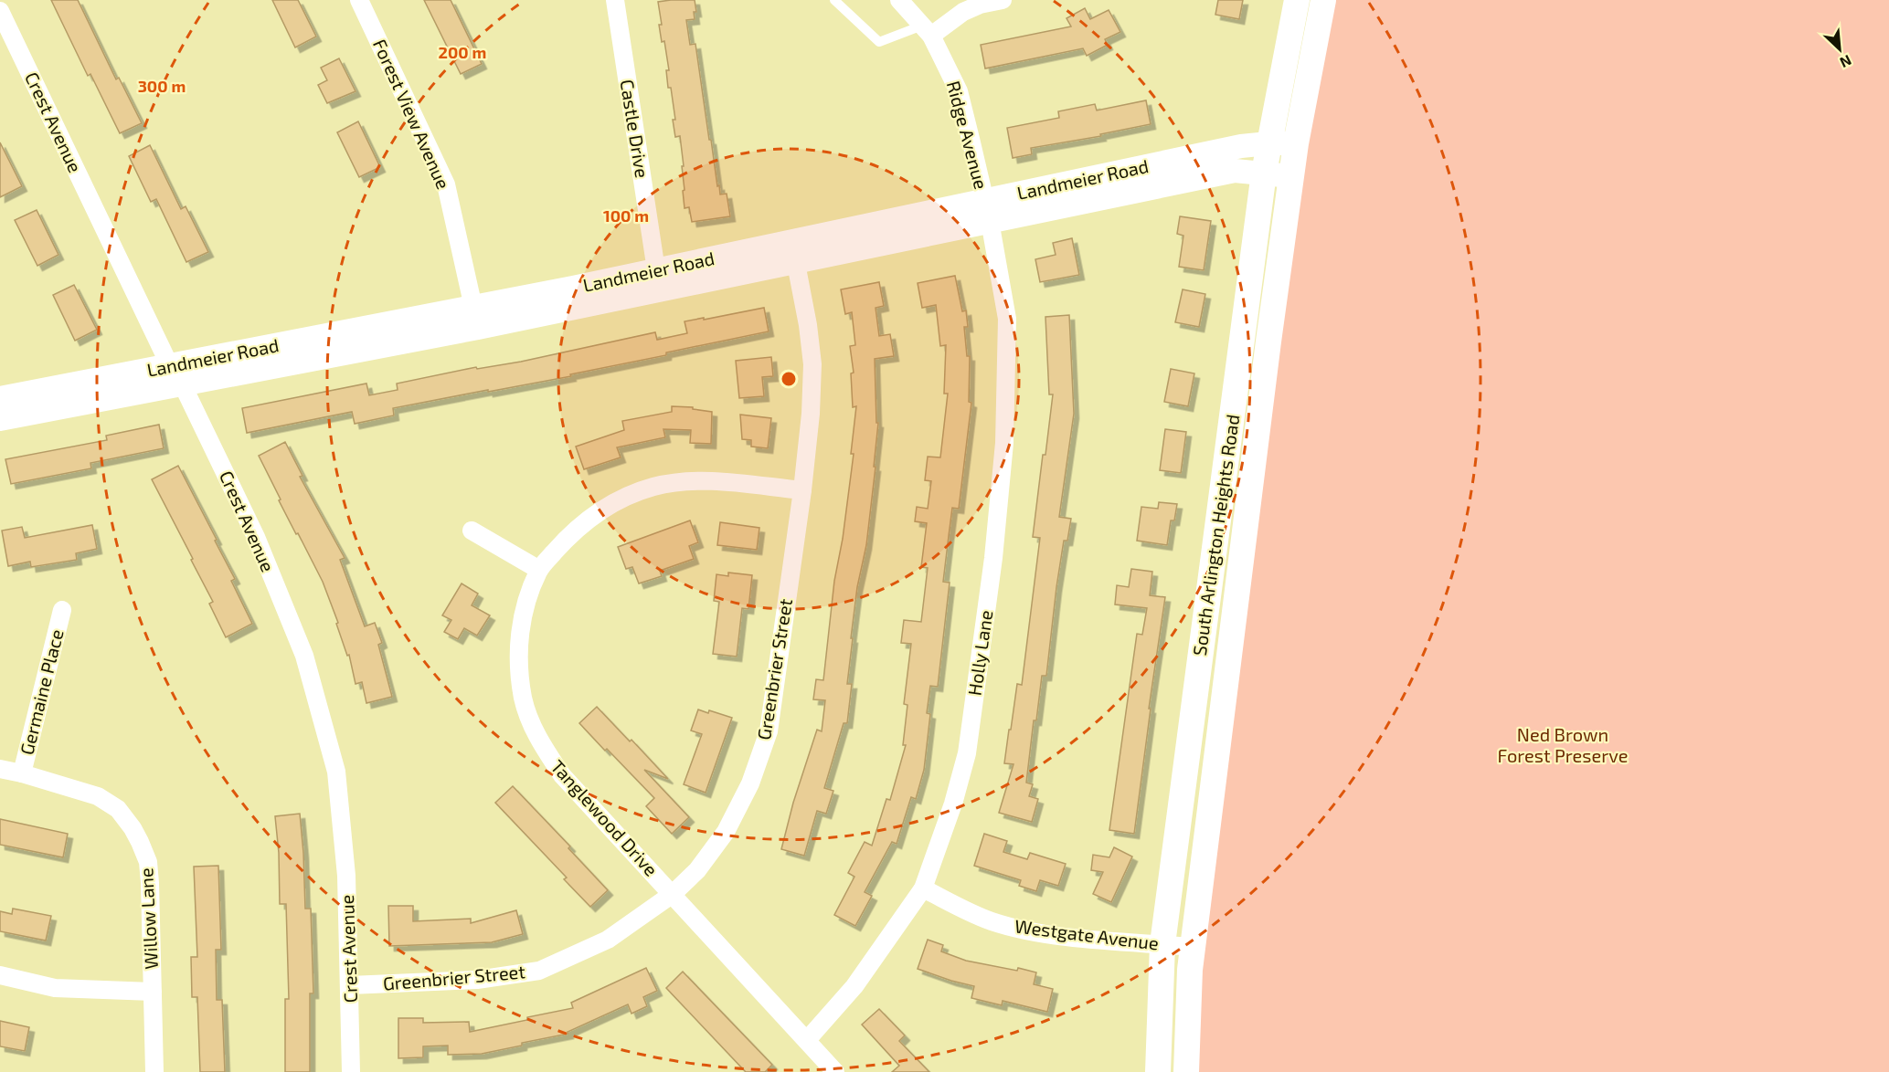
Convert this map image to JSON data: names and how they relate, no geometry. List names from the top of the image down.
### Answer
{
  "streets": {
    "main road": ["South Arlington Heights Road"],
    "street": [
      "Forest View Avenue",
      "Crest Avenue",
      "Castle Drive",
      "Ridge Avenue",
      "Landmeier Road",
      "Holly Lane",
      "Greenbrier Street",
      "Germaine Place",
      "Tanglewood Drive",
      "Willow Lane",
      "Westgate Avenue"
    ]
  },
  "crossings": [
    ["Forest View Avenue", "Landmeier Road"],
    ["Crest Avenue", "Landmeier Road"],
    ["Crest Avenue", "Greenbrier Street"],
    ["Castle Drive", "Landmeier Road"],
    ["Ridge Avenue", "Landmeier Road"],
    ["Ridge Avenue", "Holly Lane"],
    ["Landmeier Road", "South Arlington Heights Road"],
    ["Landmeier Road", "Holly Lane"],
    ["Landmeier Road", "Greenbrier Street"],
    ["South Arlington Heights Road", "Westgate Avenue"],
    ["Holly Lane", "Tanglewood Drive"],
    ["Holly Lane", "Westgate Avenue"],
    ["Greenbrier Street", "Tanglewood Drive"],
    ["Germaine Place", "Willow Lane"]
  ],
  "parks": ["Ned Brown Forest Preserve"],
  "north": "bottom right",
  "rings": ["200 m", "300 m", "100 m"]
}
